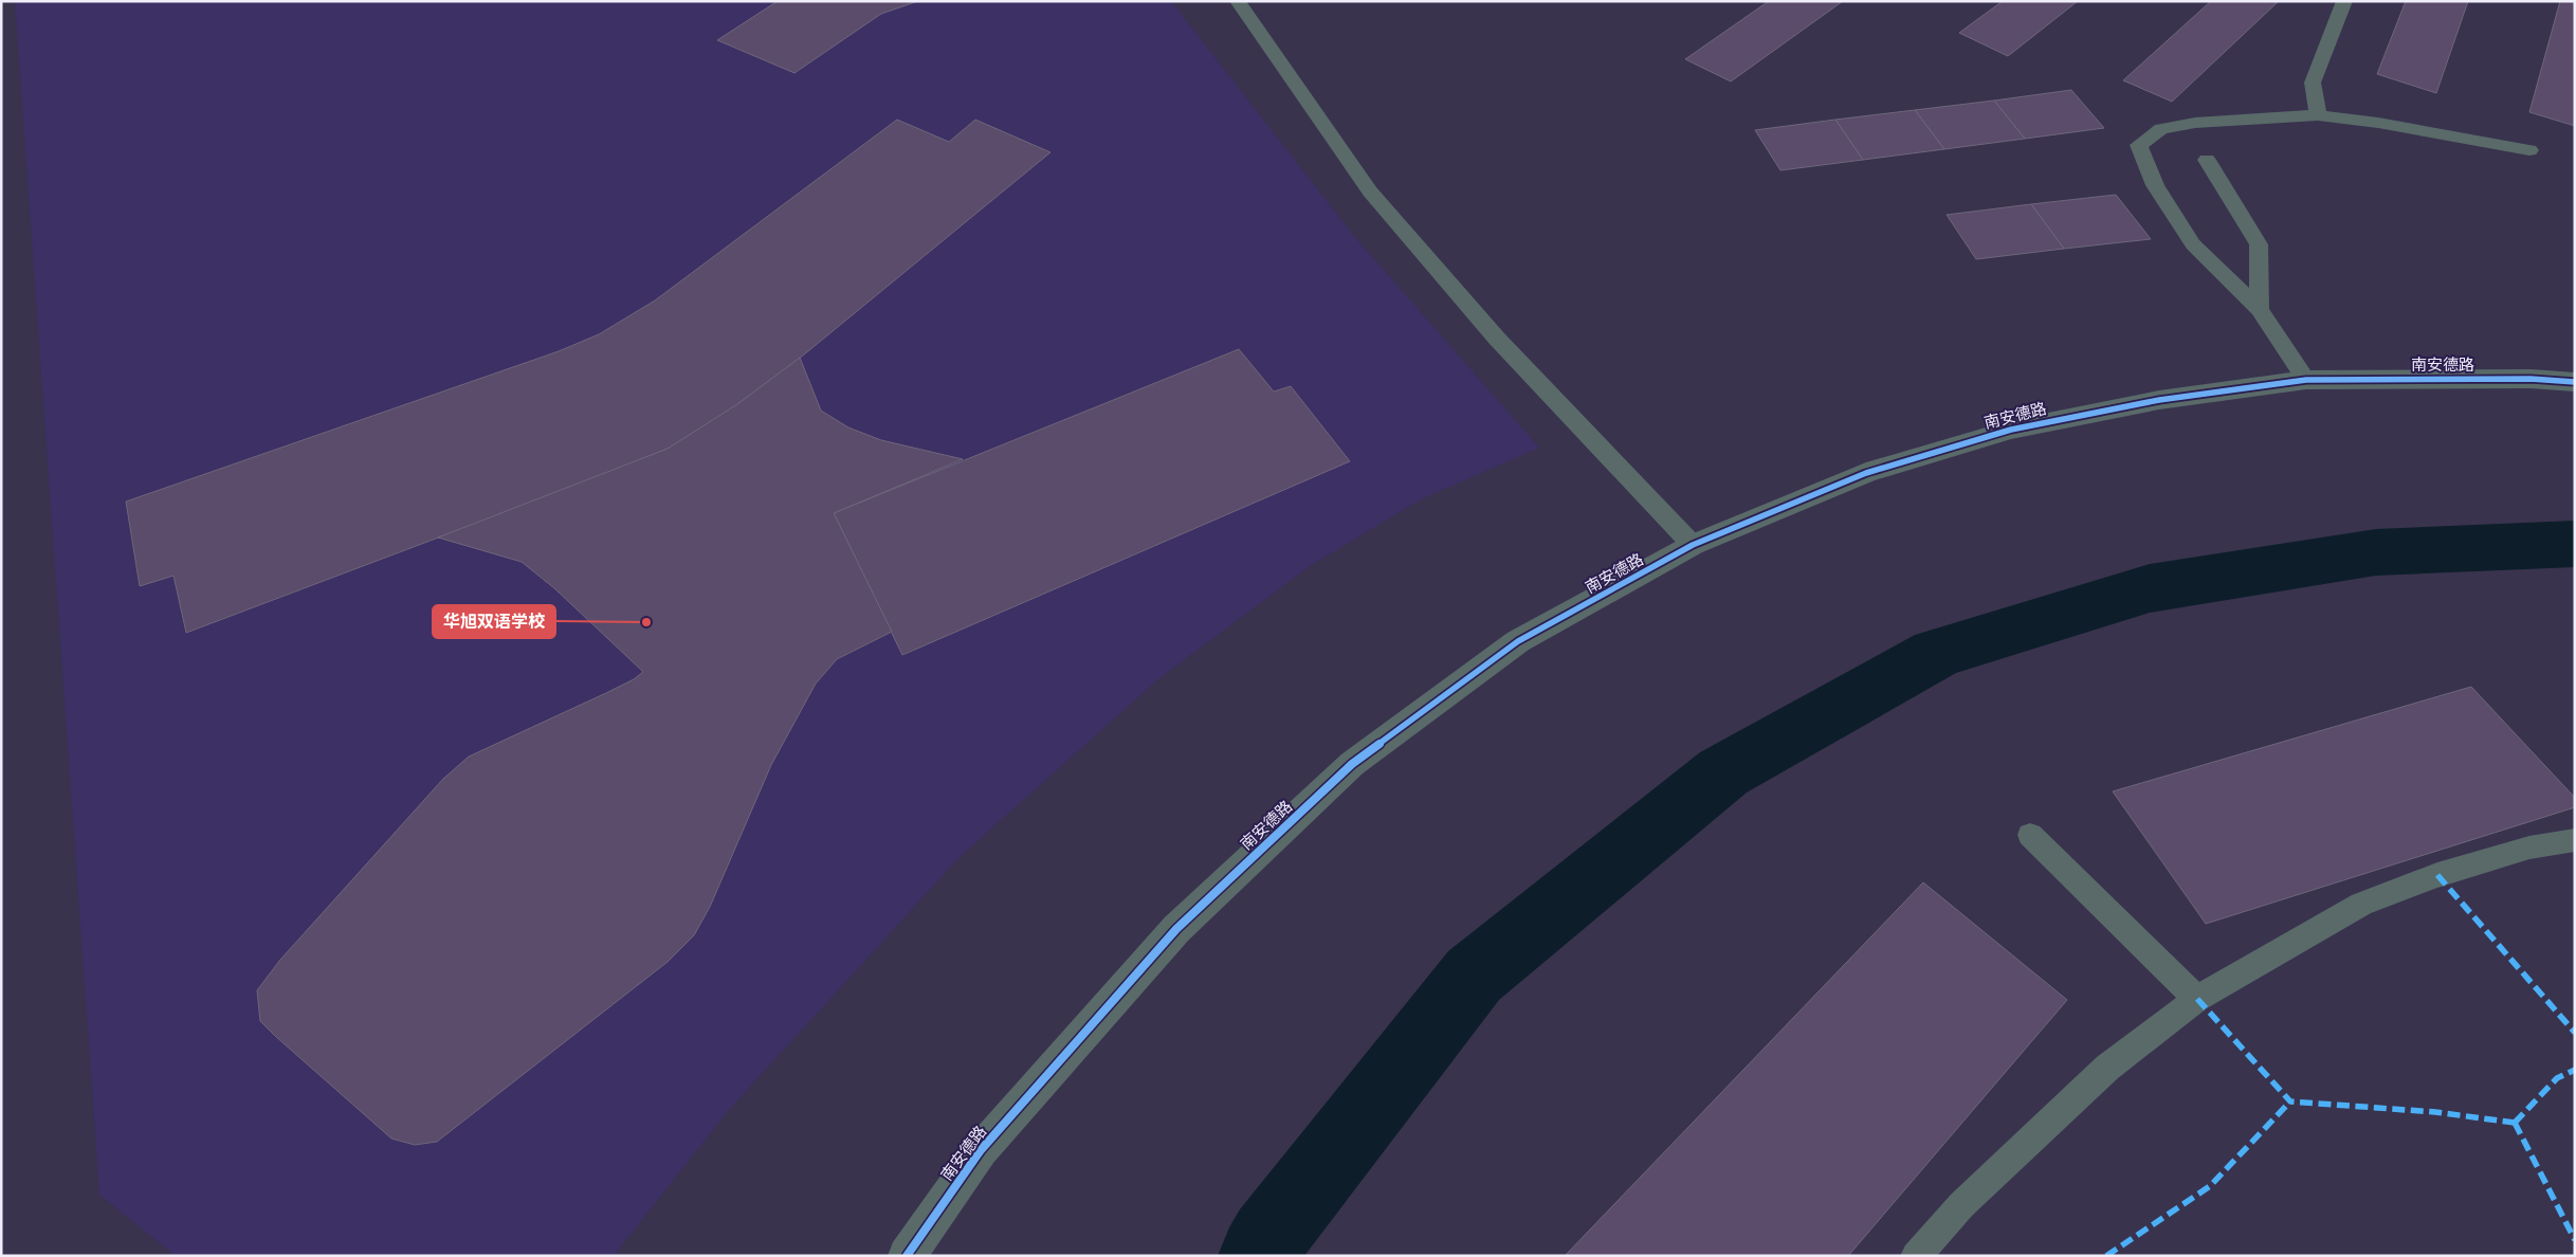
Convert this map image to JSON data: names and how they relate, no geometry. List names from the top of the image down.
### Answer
{
  "streets": {
    "street": ["南安德路"]
  },
  "places": ["华旭双语学校"]
}
